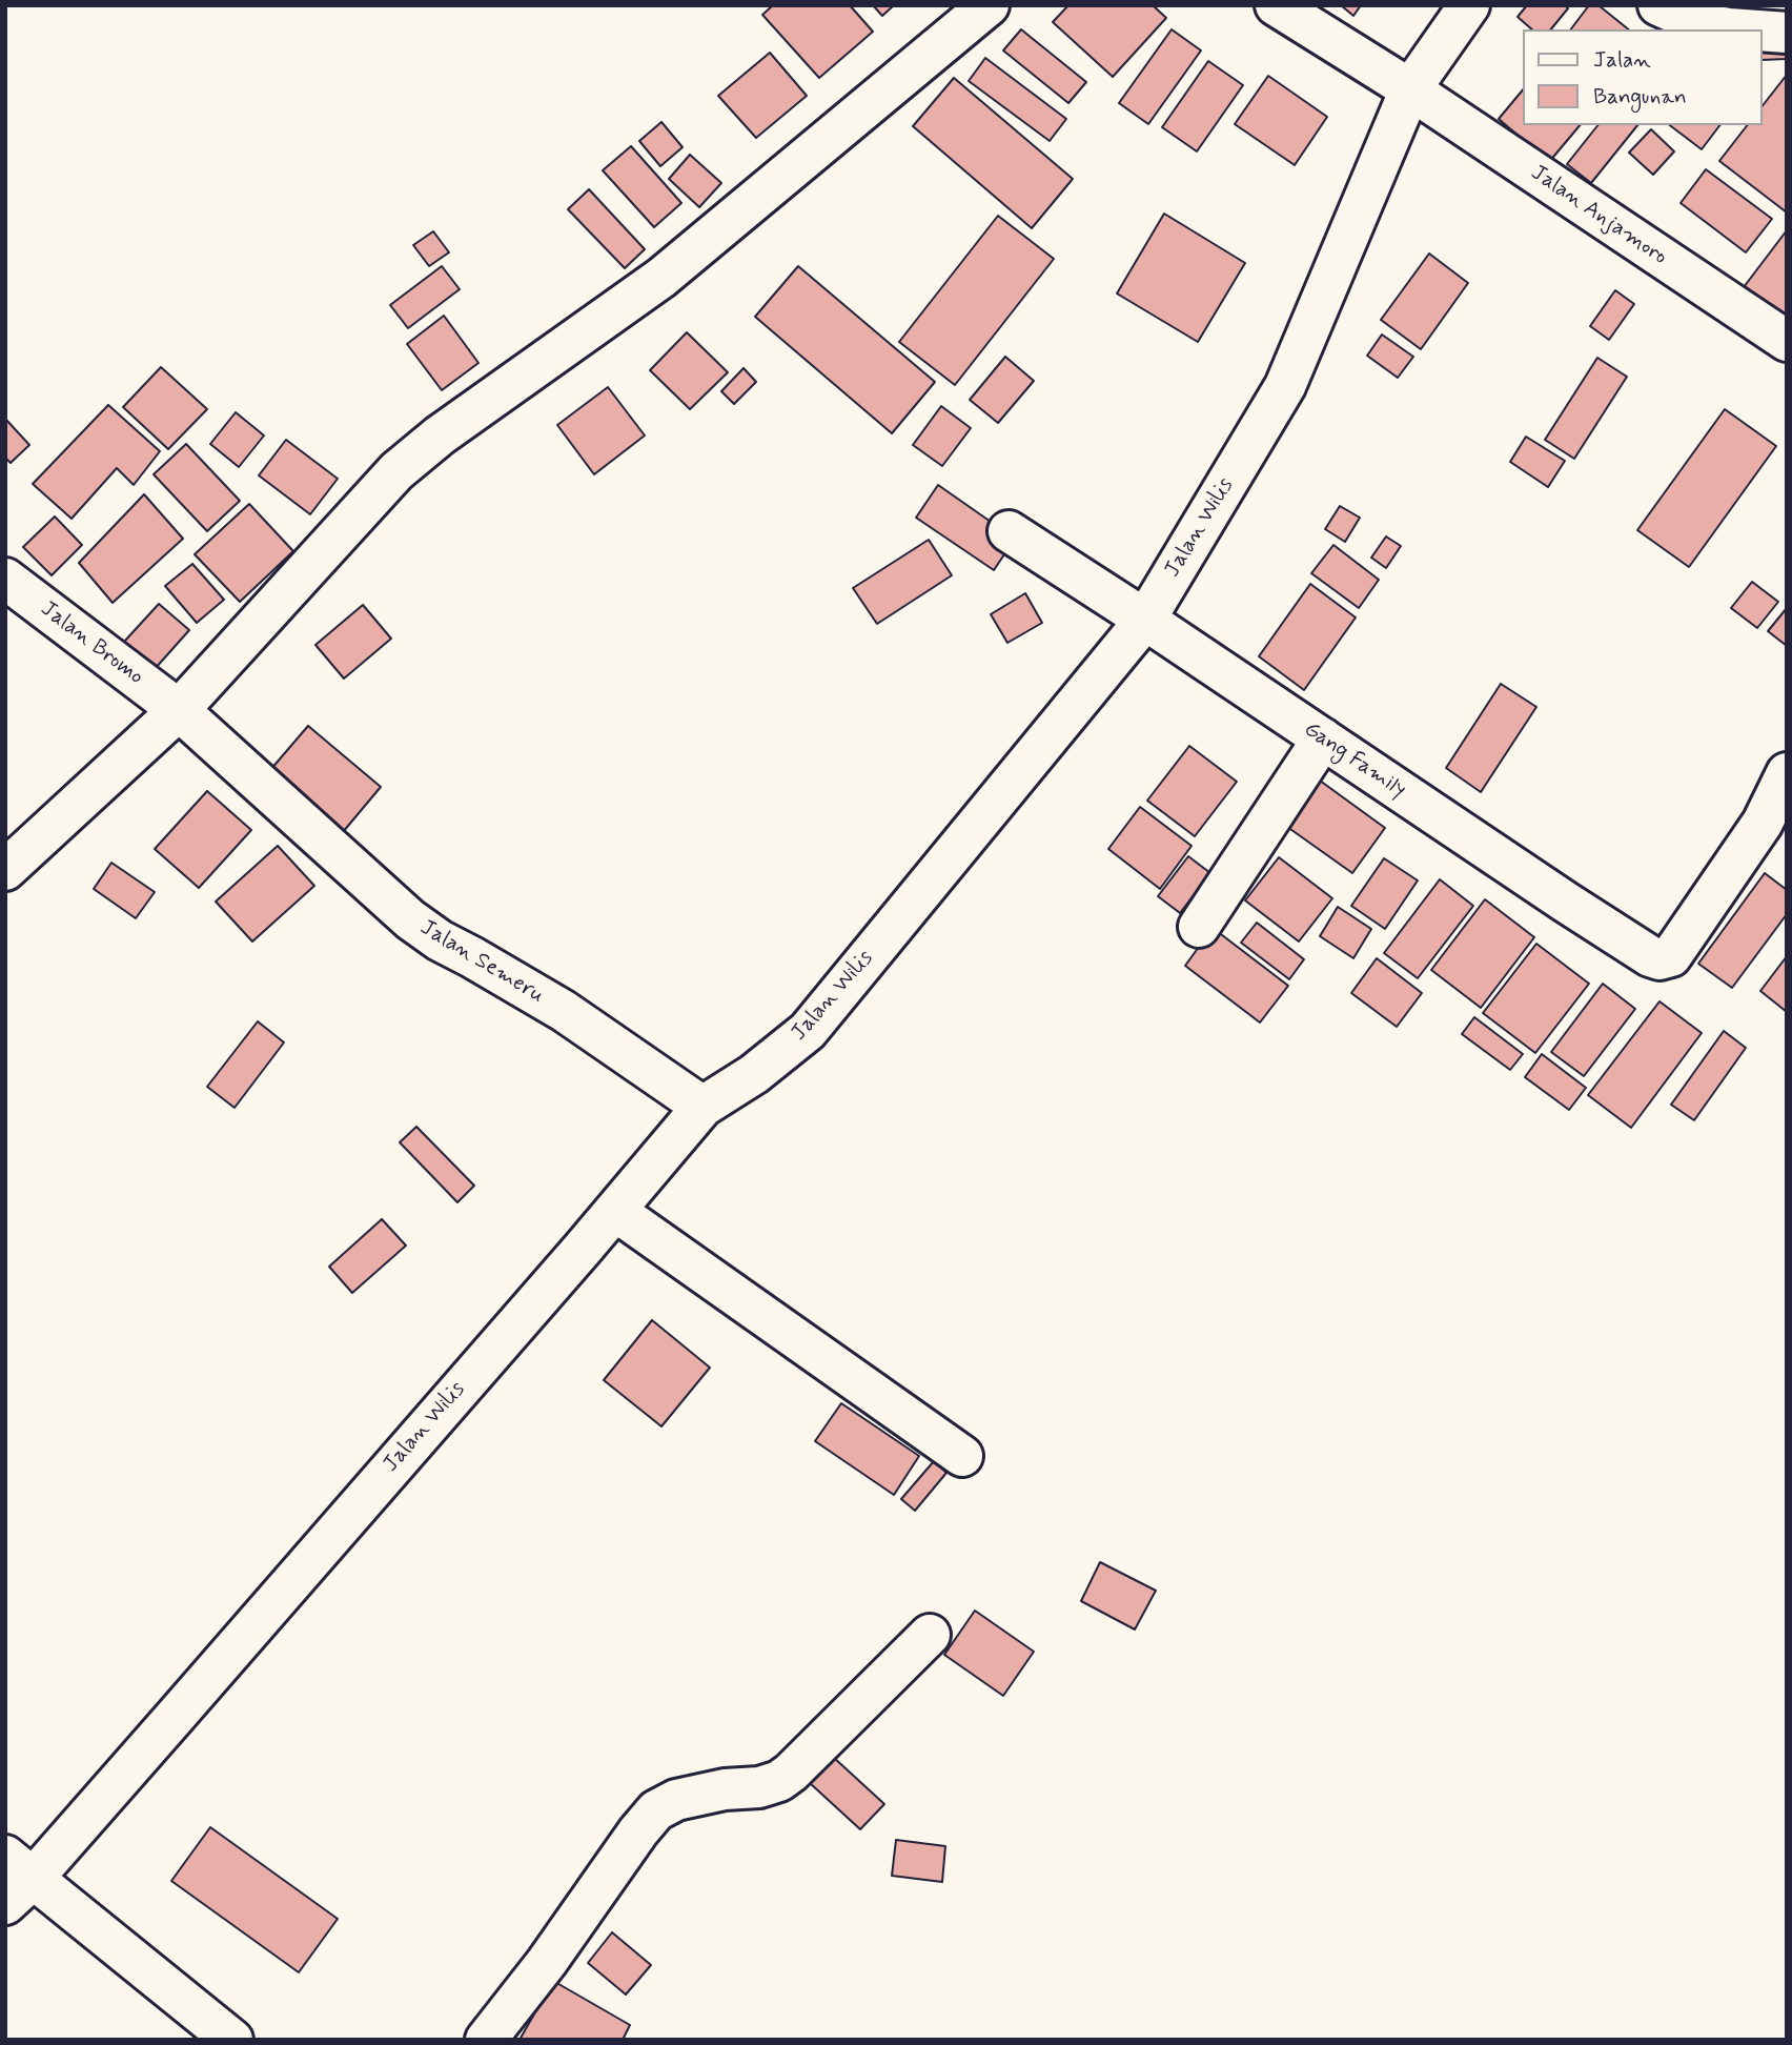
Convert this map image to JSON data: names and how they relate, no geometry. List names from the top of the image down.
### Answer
{
  "streets": {
    "street": [
      "Jalan Anjamoro",
      "Jalan Wilis",
      "Jalan Bromo",
      "Gang Family",
      "Jalan Semeru"
    ]
  },
  "crossings": [
    ["Jalan Anjamoro", "Jalan Wilis"],
    ["Jalan Wilis", "Gang Family"],
    ["Jalan Wilis", "Jalan Semeru"],
    ["Jalan Bromo", "Jalan Semeru"]
  ],
  "legend": ["Jalan", "Bangunan"]
}
